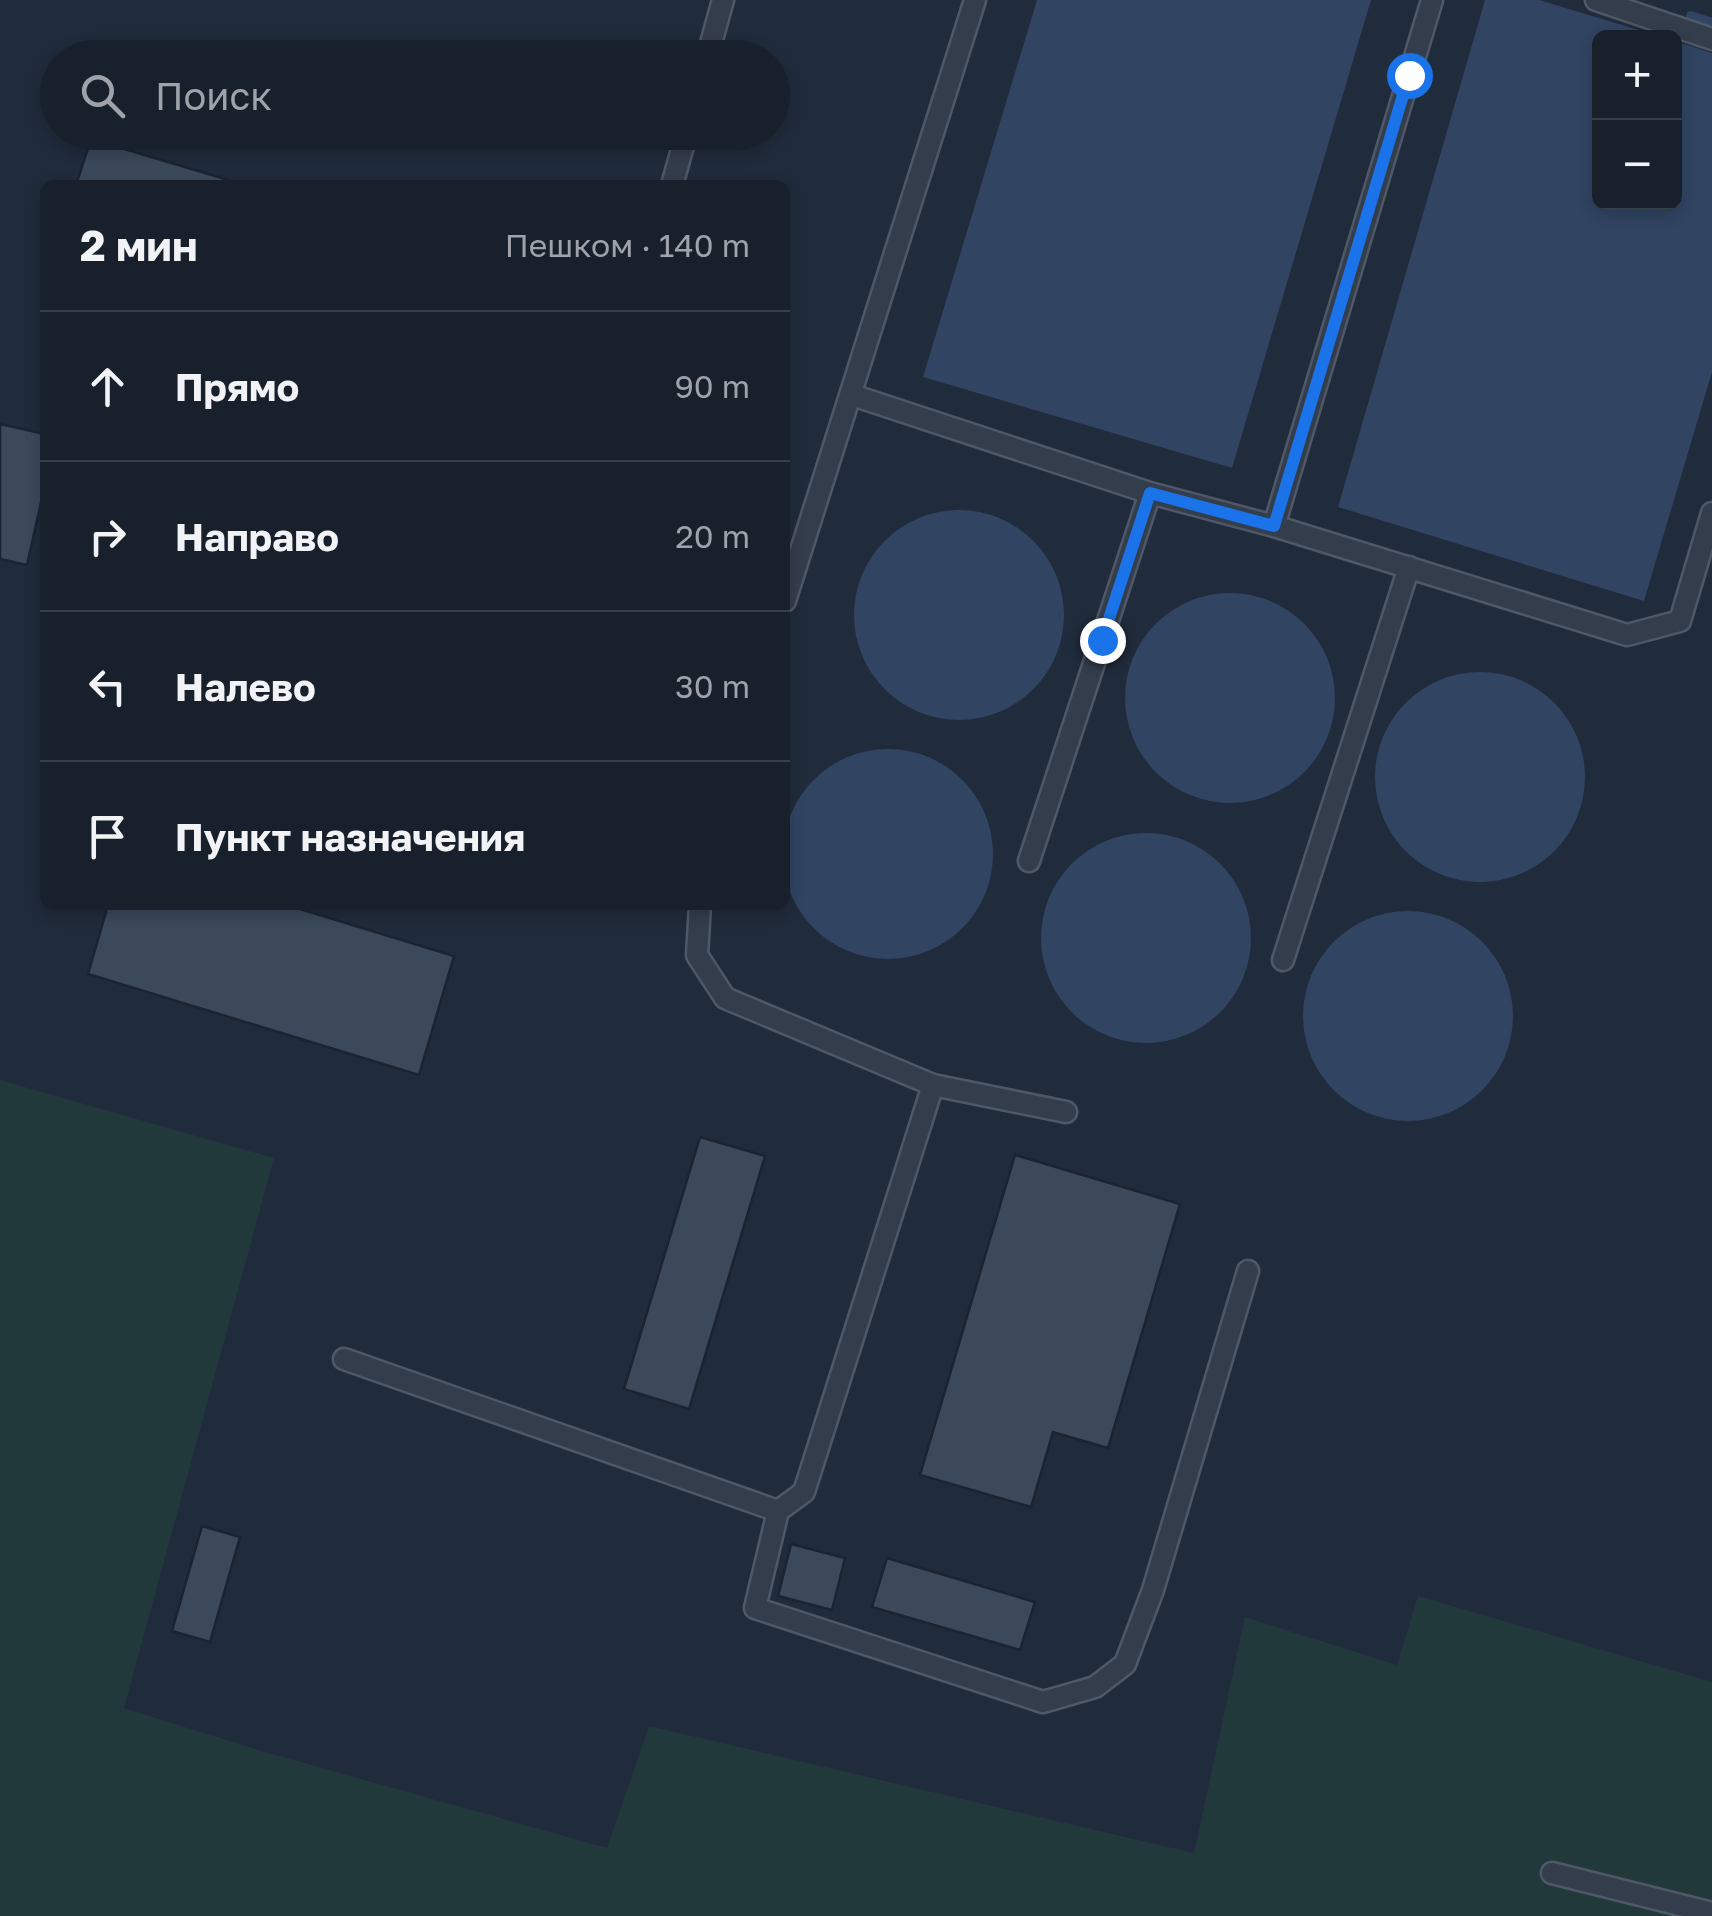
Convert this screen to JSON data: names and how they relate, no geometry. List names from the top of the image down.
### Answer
{
  "page": {
    "map_buttons": ["+", "−"],
    "search": "Поиск",
    "heading": ["2 мин", "Пешком · 140 m"],
    "list": [
      ["Прямо", "90 m"],
      ["Направо", "20 m"],
      ["Налево", "30 m"],
      "Пункт назначения"
    ]
  }
}
